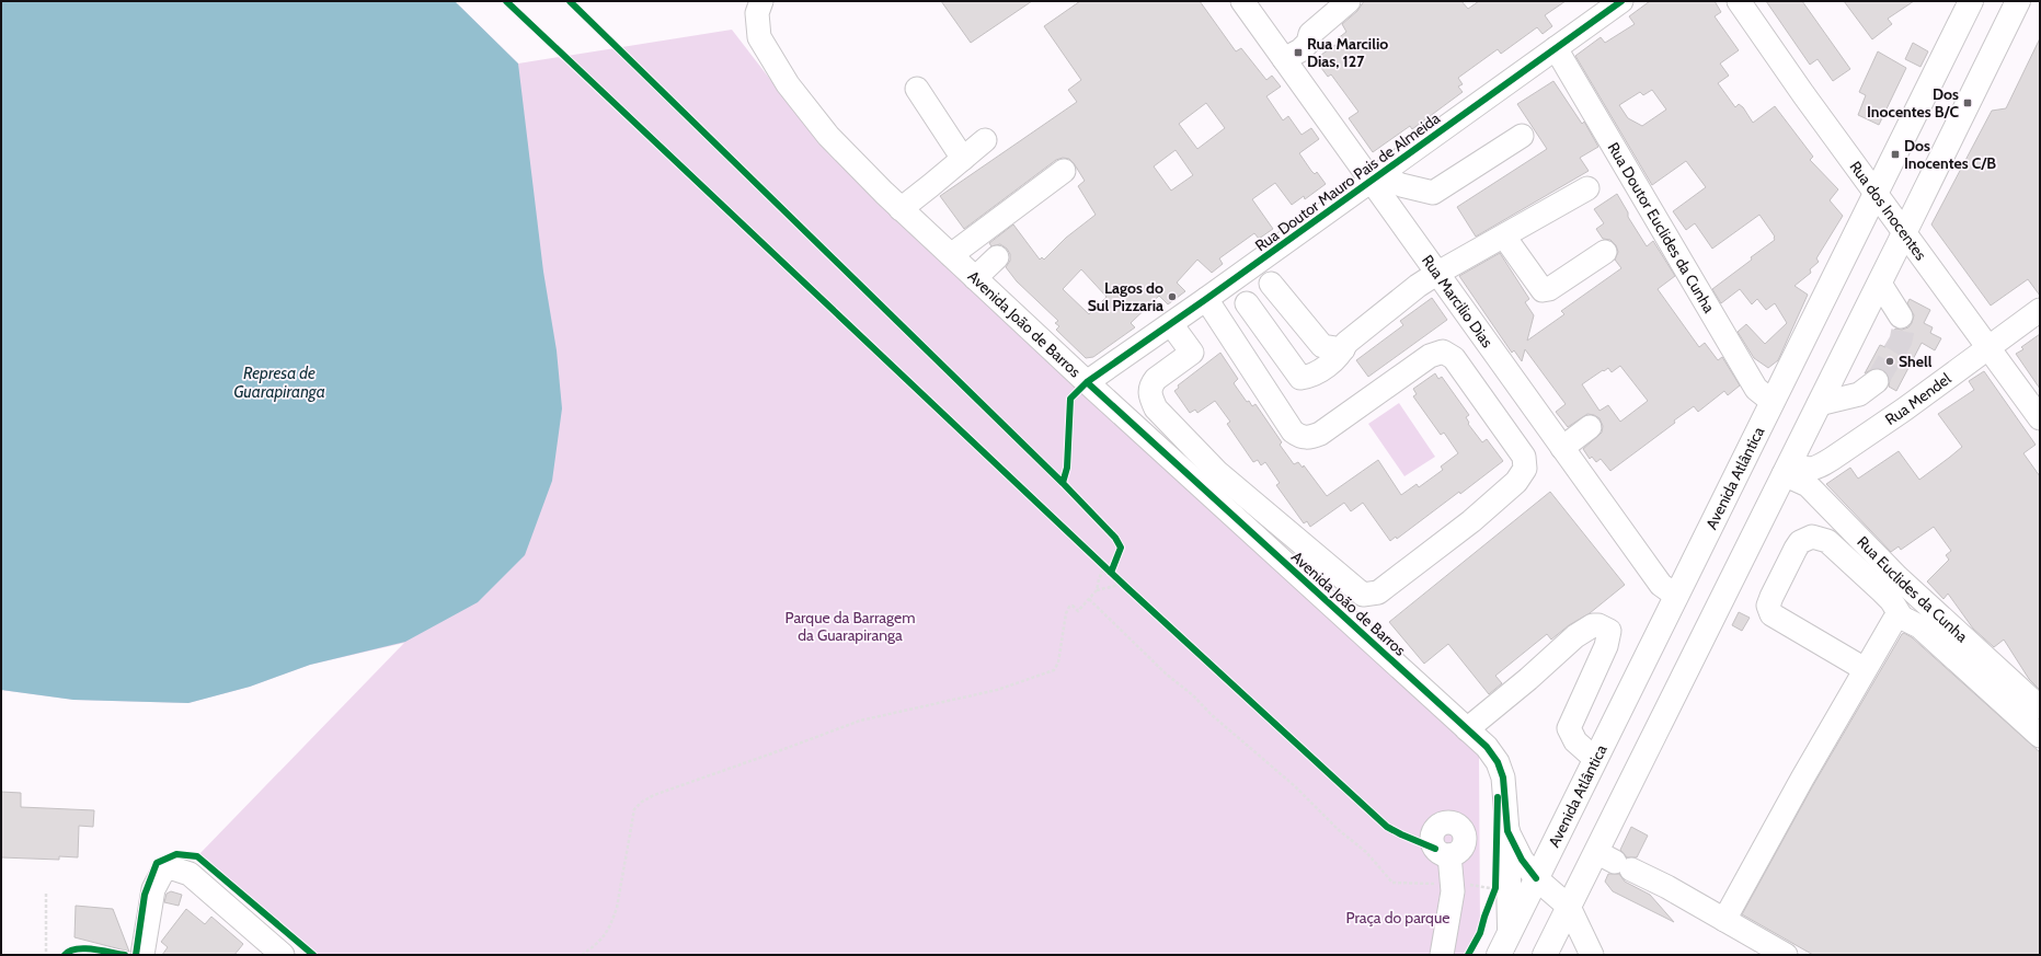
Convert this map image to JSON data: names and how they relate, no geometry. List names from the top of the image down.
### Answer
{
  "streets": {
    "main road": ["Avenida Atlântica"],
    "street": [
      "Rua Doutor Mauro Pais de Almeida",
      "Rua dos Inocentes",
      "Rua Doutor Euclides da Cunha",
      "Rua Marcilio Dias",
      "Avenida João de Barros",
      "Rua Mendel",
      "Rua Euclides da Cunha"
    ]
  },
  "crossings": [
    ["Rua Doutor Mauro Pais de Almeida", "Rua Doutor Euclides da Cunha"],
    ["Rua Doutor Mauro Pais de Almeida", "Rua Marcilio Dias"],
    ["Rua Doutor Mauro Pais de Almeida", "Avenida João de Barros"],
    ["Rua dos Inocentes", "Rua Mendel"],
    ["Rua dos Inocentes", "Avenida Atlântica"],
    ["Rua Doutor Euclides da Cunha", "Avenida Atlântica"],
    ["Rua Marcilio Dias", "Avenida Atlântica"],
    ["Avenida João de Barros", "Avenida Atlântica"],
    ["Rua Mendel", "Rua Euclides da Cunha"]
  ],
  "water": ["Represa de Guarapiranga"],
  "parks": ["Parque da Barragem da Guarapiranga", "Praça do parque"],
  "places": {
    "transit": ["Rua Marcilio Dias, 127", "Dos Inocentes B/C", "Dos Inocentes C/B"],
    "other": ["Lagos do Sul Pizzaria", "Shell"]
  }
}
